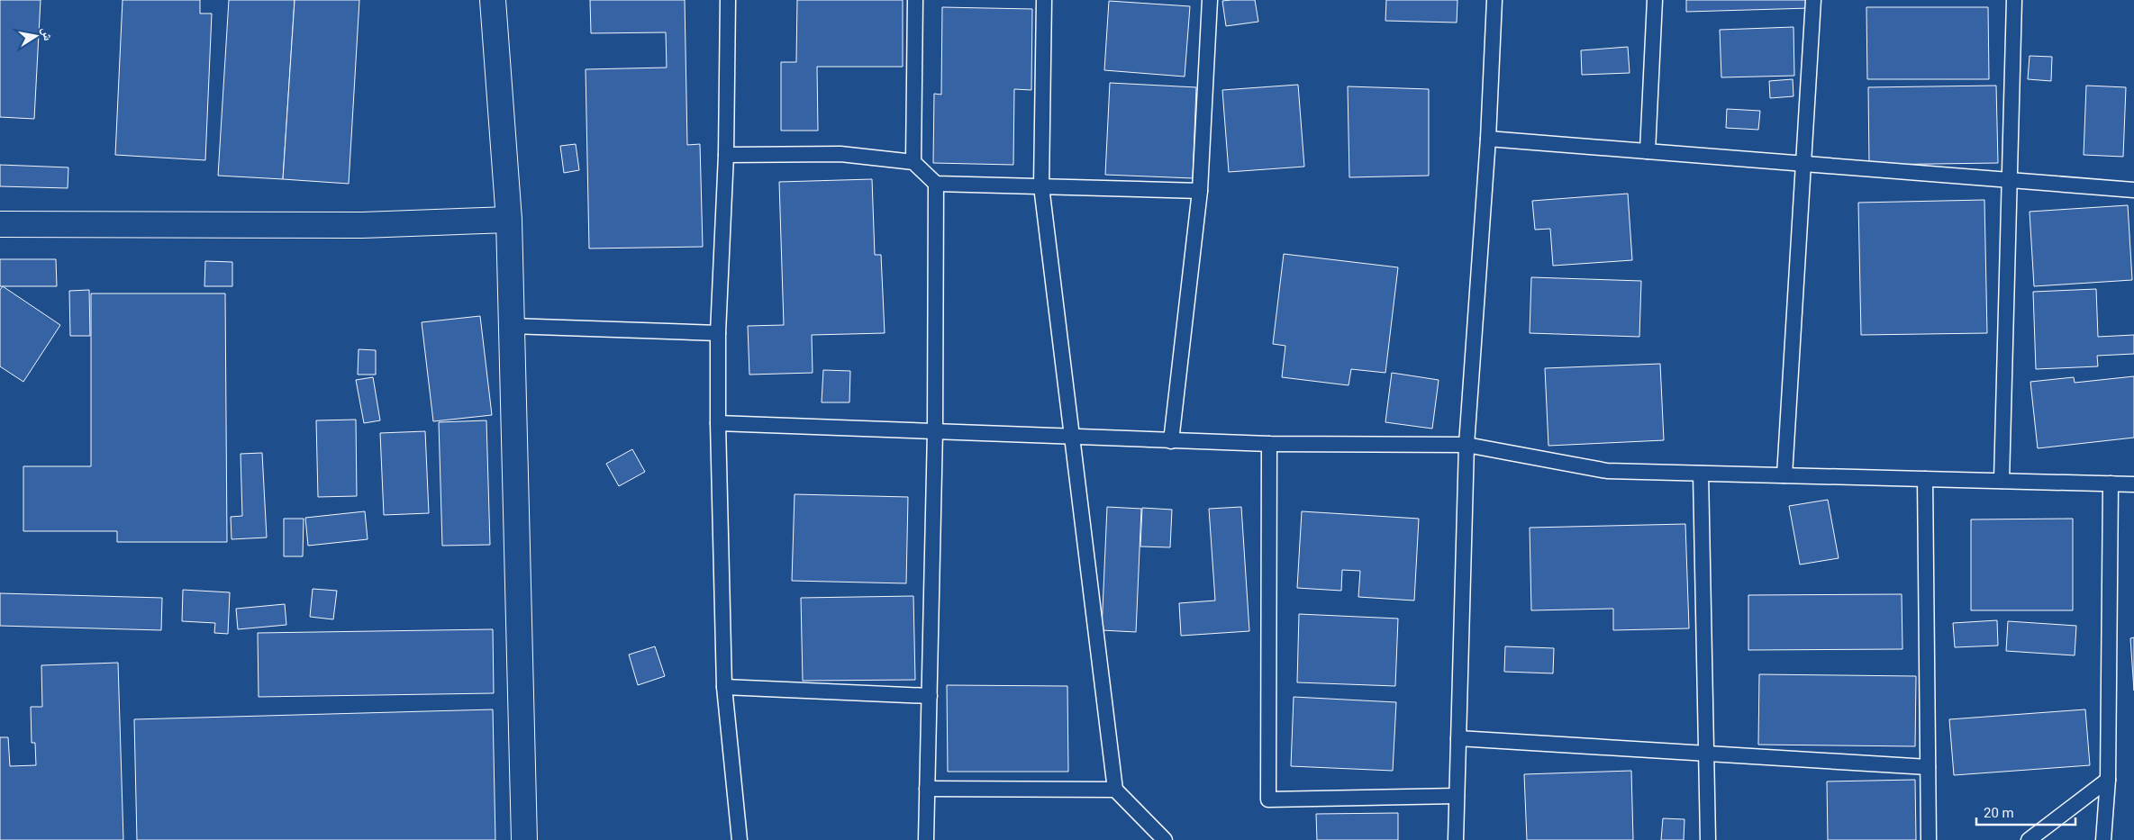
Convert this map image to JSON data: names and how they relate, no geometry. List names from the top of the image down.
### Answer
{
  "scale_bar": "20 m",
  "north": "right"
}
